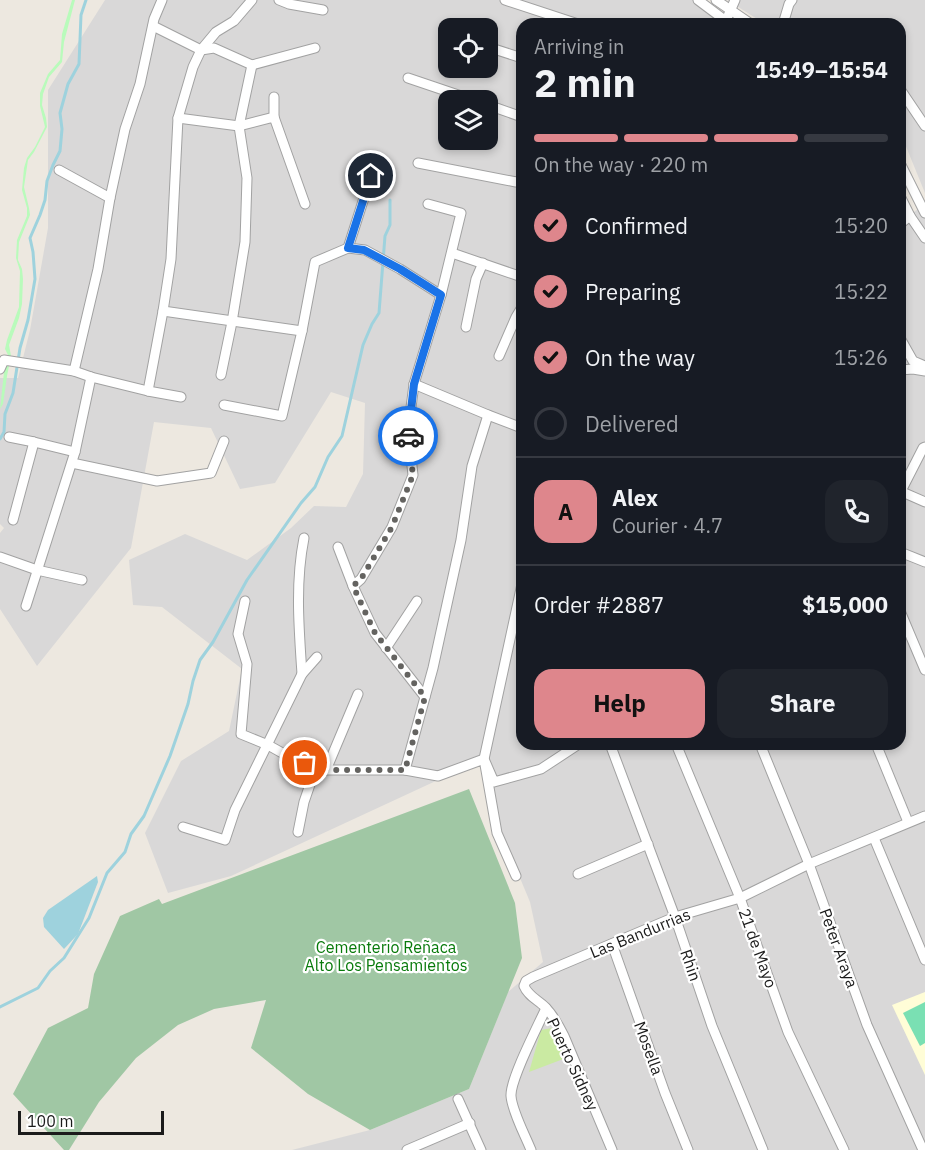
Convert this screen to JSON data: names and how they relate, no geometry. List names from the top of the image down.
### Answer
{
  "streets": {
    "street": [
      "Las Bandurrias",
      "21 de Mayo",
      "Peter Araya",
      "Rhin",
      "Mosella",
      "Puerto Sidney"
    ]
  },
  "crossings": [
    ["Las Bandurrias", "21 de Mayo"],
    ["Las Bandurrias", "Peter Araya"],
    ["Las Bandurrias", "Rhin"],
    ["Las Bandurrias", "Mosella"],
    ["Las Bandurrias", "Puerto Sidney"]
  ],
  "parks": ["Cementerio Reñaca Alto Los Pensamientos"],
  "scale_bar": "100 m",
  "page": {
    "heading": ["2 min", "Arriving in", "15:49–15:54"],
    "panel": [
      "Alex",
      "Courier · 4.7",
      "Order #2887",
      "$15,000"
    ],
    "bar": "On the way · 220 m",
    "list": [
      ["Confirmed", "15:20"],
      ["Preparing", "15:22"],
      ["On the way", "15:26"],
      "Delivered"
    ],
    "round": "A",
    "buttons": ["Help", "Share"],
    "scale": "100 m"
  }
}
